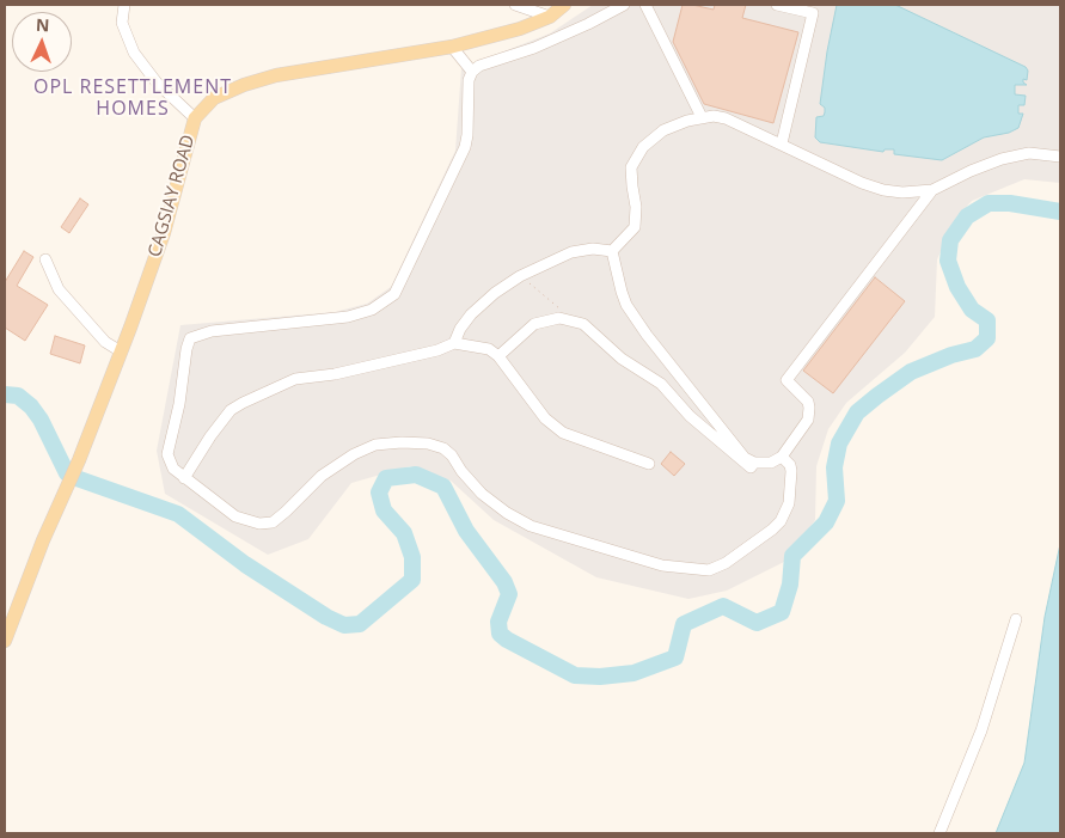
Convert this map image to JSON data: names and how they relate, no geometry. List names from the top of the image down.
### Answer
{
  "streets": {
    "main road": ["CAGSIAY ROAD"]
  },
  "districts": ["OPL RESETTLEMENT HOMES"],
  "north": "top"
}
